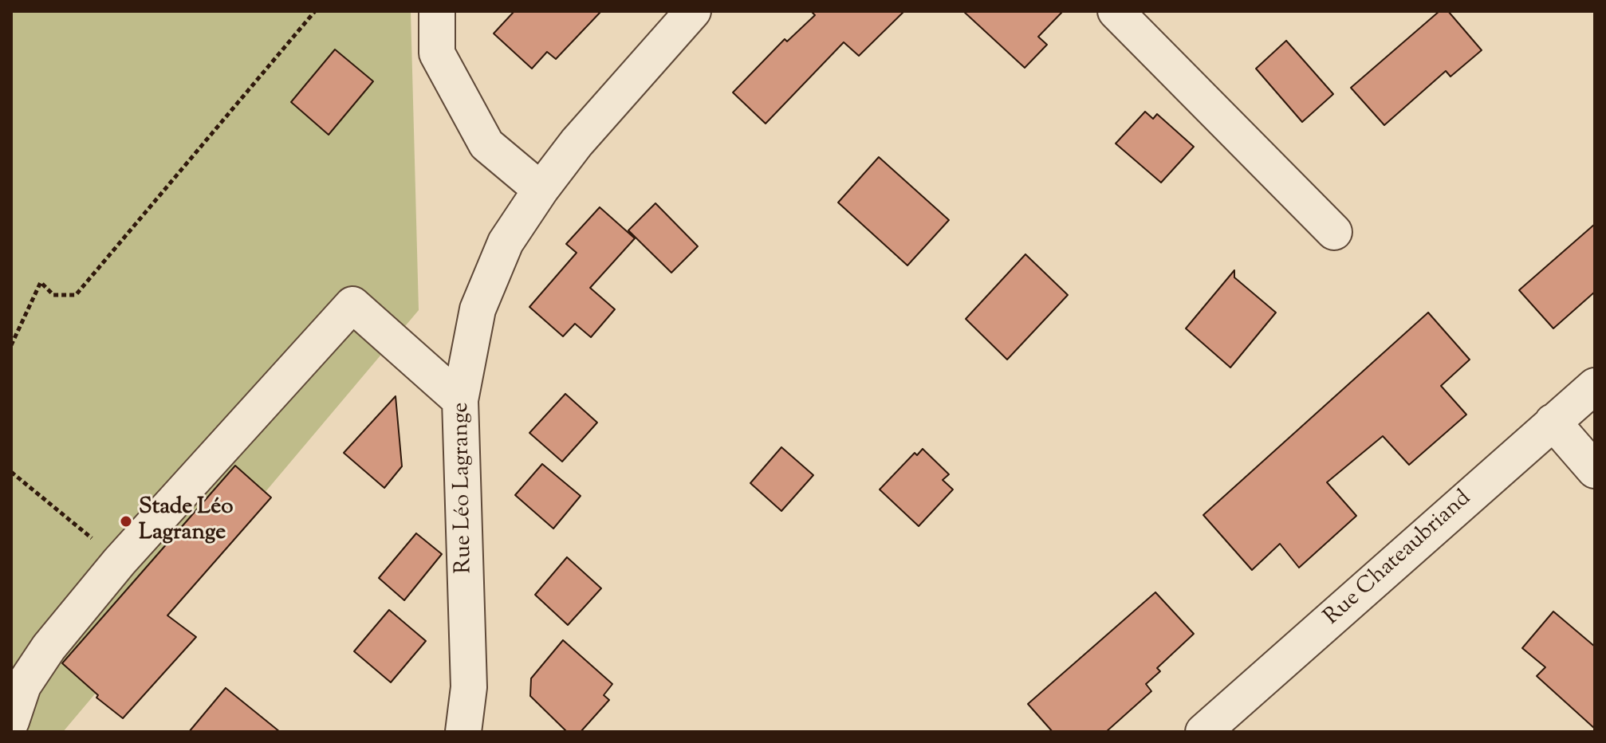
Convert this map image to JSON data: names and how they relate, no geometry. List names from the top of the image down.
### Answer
{
  "streets": {
    "street": ["Rue Léo Lagrange", "Rue Chateaubriand"]
  },
  "places": ["Stade Léo Lagrange"]
}
